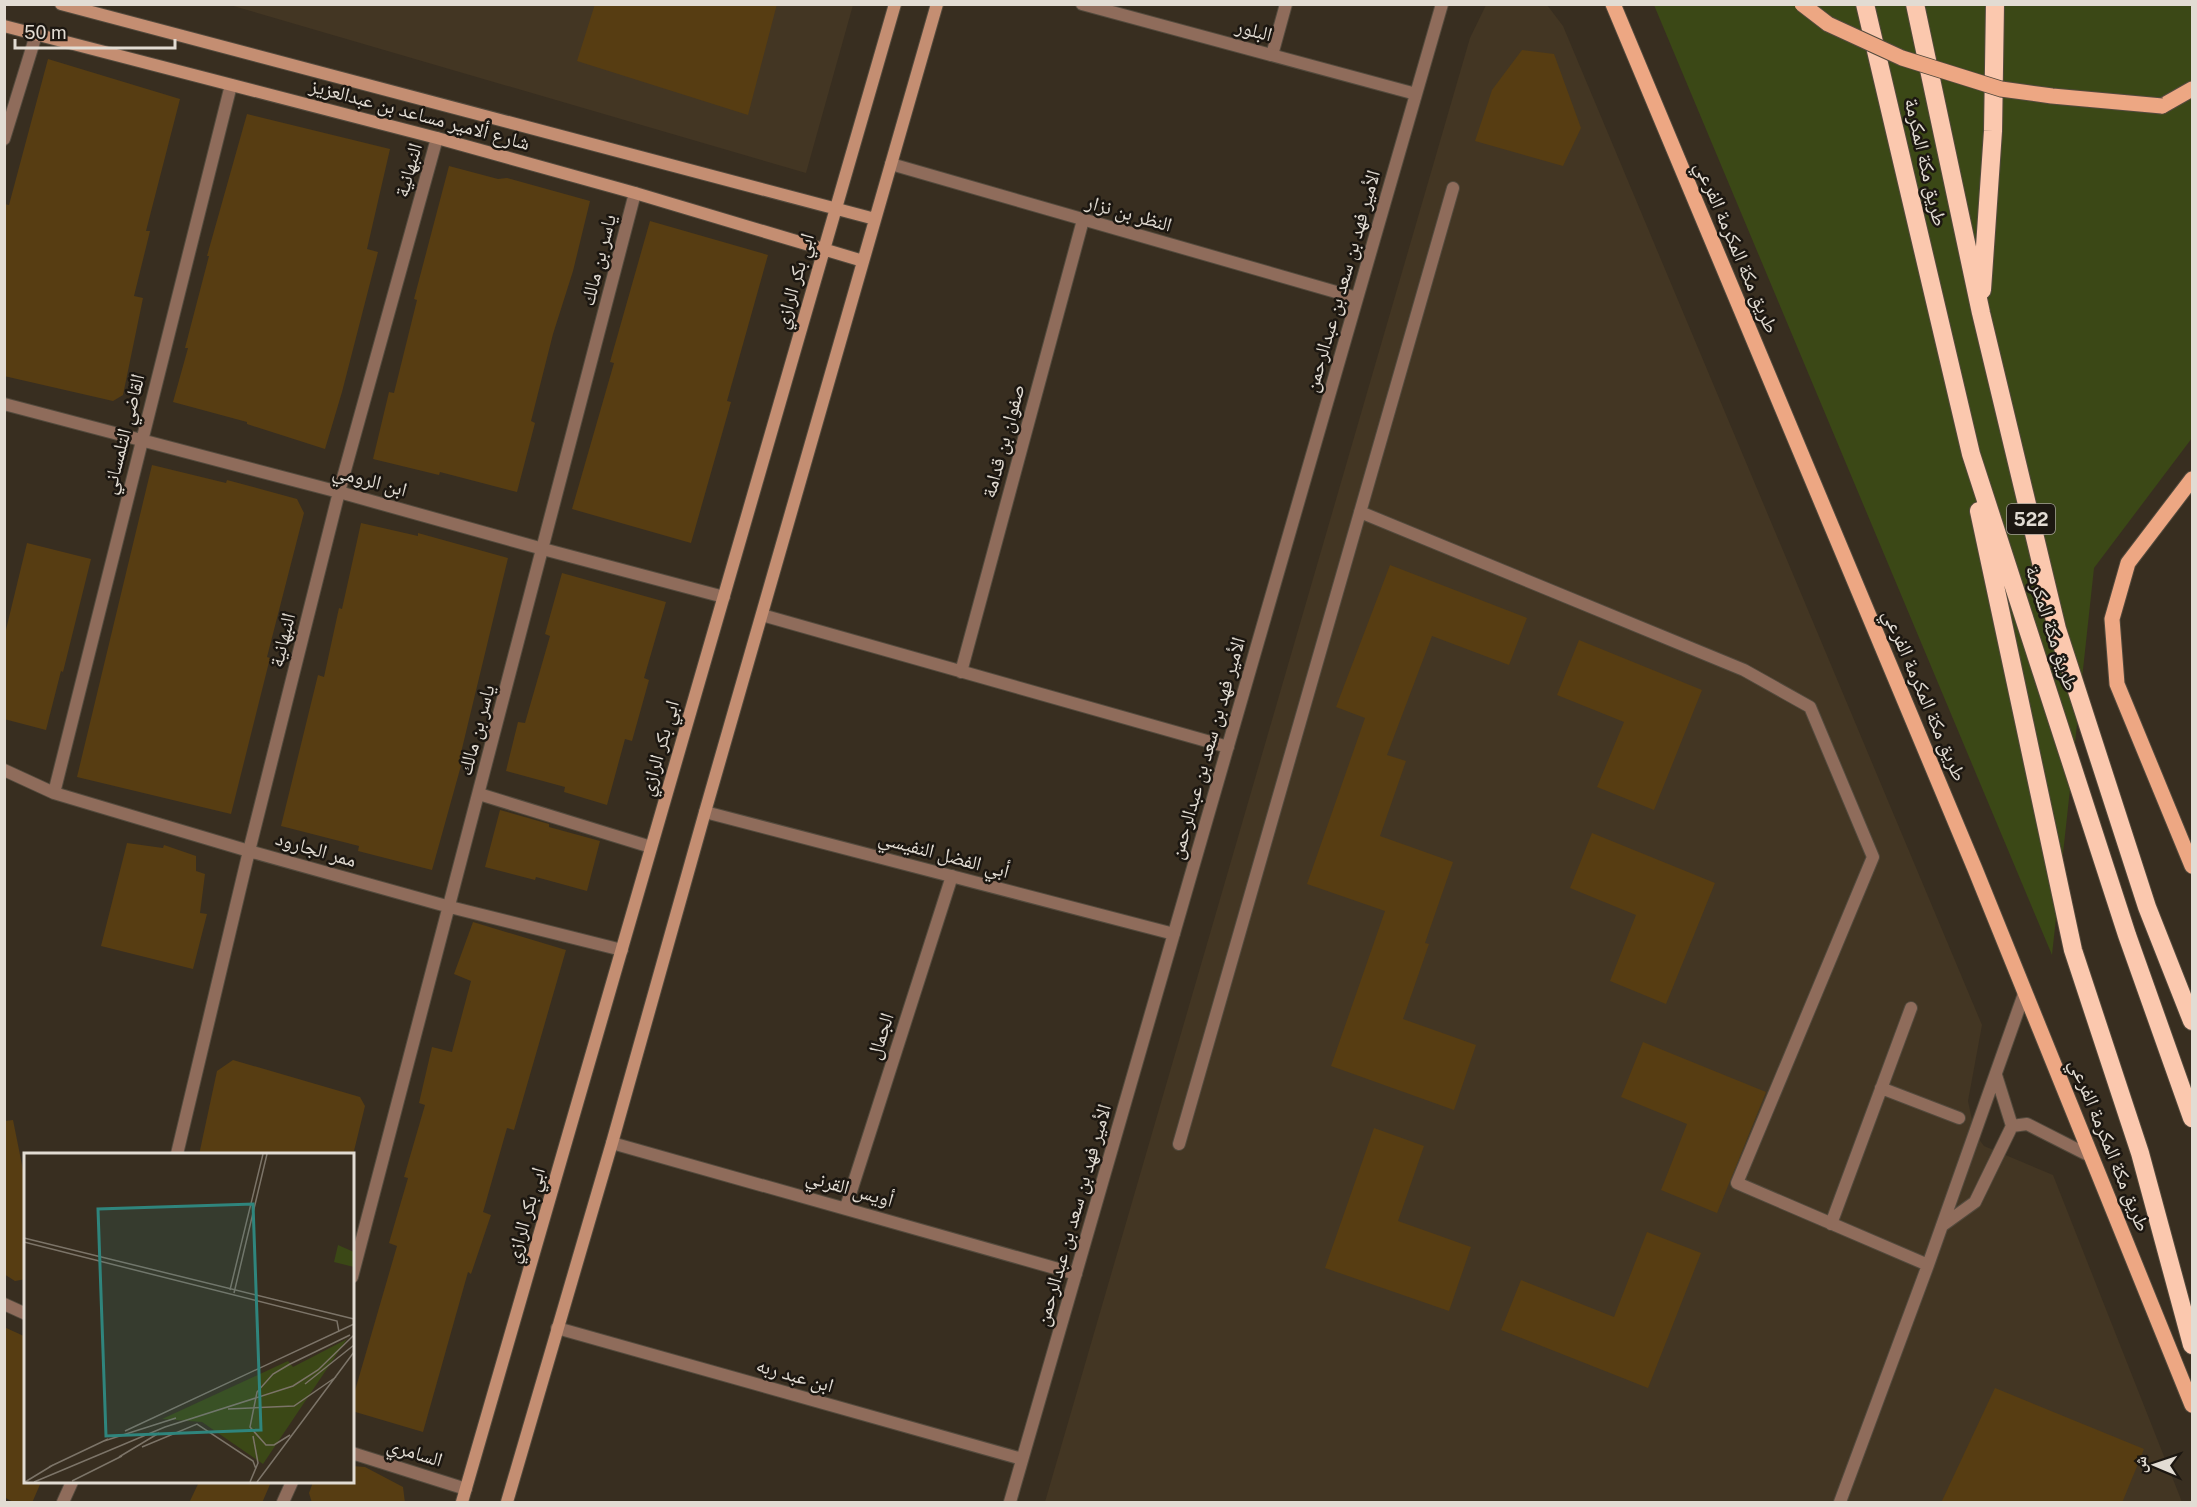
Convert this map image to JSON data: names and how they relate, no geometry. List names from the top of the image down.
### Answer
{
  "streets": {
    "highway": ["طريق مكة المكرمة", "522"],
    "main road": ["طريق مكة المكرمة الفرعي"],
    "street": [
      "البلور",
      "شارع ألامير مساعد بن عبدالعزيز",
      "النبهانية",
      "النظر بن نزار",
      "ياسر بن مالك",
      "ابي بكر الرازي",
      "الأمير فهد بن سعد بن عبدالرحمن",
      "القاضي التلمساني",
      "صفوان بن قدامة",
      "ابن الرومي",
      "ممر الجارود",
      "أبي الفضل النفيسي",
      "الجمال",
      "أويس القرني",
      "ابن عبد ربه",
      "السامري"
    ]
  },
  "crossings": [
    ["البلور", "الأمير فهد بن سعد بن عبدالرحمن"],
    ["شارع ألامير مساعد بن عبدالعزيز", "النبهانية"],
    ["شارع ألامير مساعد بن عبدالعزيز", "ياسر بن مالك"],
    ["شارع ألامير مساعد بن عبدالعزيز", "ابي بكر الرازي"],
    ["شارع ألامير مساعد بن عبدالعزيز", "القاضي التلمساني"],
    ["النبهانية", "ابن الرومي"],
    ["النبهانية", "ممر الجارود"],
    ["النظر بن نزار", "الأمير فهد بن سعد بن عبدالرحمن"],
    ["النظر بن نزار", "صفوان بن قدامة"],
    ["ياسر بن مالك", "ابن الرومي"],
    ["ياسر بن مالك", "ممر الجارود"],
    ["ابي بكر الرازي", "ابن الرومي"],
    ["ابي بكر الرازي", "ممر الجارود"],
    ["ابي بكر الرازي", "السامري"],
    ["الأمير فهد بن سعد بن عبدالرحمن", "أبي الفضل النفيسي"],
    ["الأمير فهد بن سعد بن عبدالرحمن", "أويس القرني"],
    ["الأمير فهد بن سعد بن عبدالرحمن", "ابن عبد ربه"],
    ["القاضي التلمساني", "ابن الرومي"],
    ["القاضي التلمساني", "ممر الجارود"],
    ["أبي الفضل النفيسي", "الجمال"],
    ["الجمال", "أويس القرني"]
  ],
  "scale_bar": "50 m",
  "north": "left"
}
